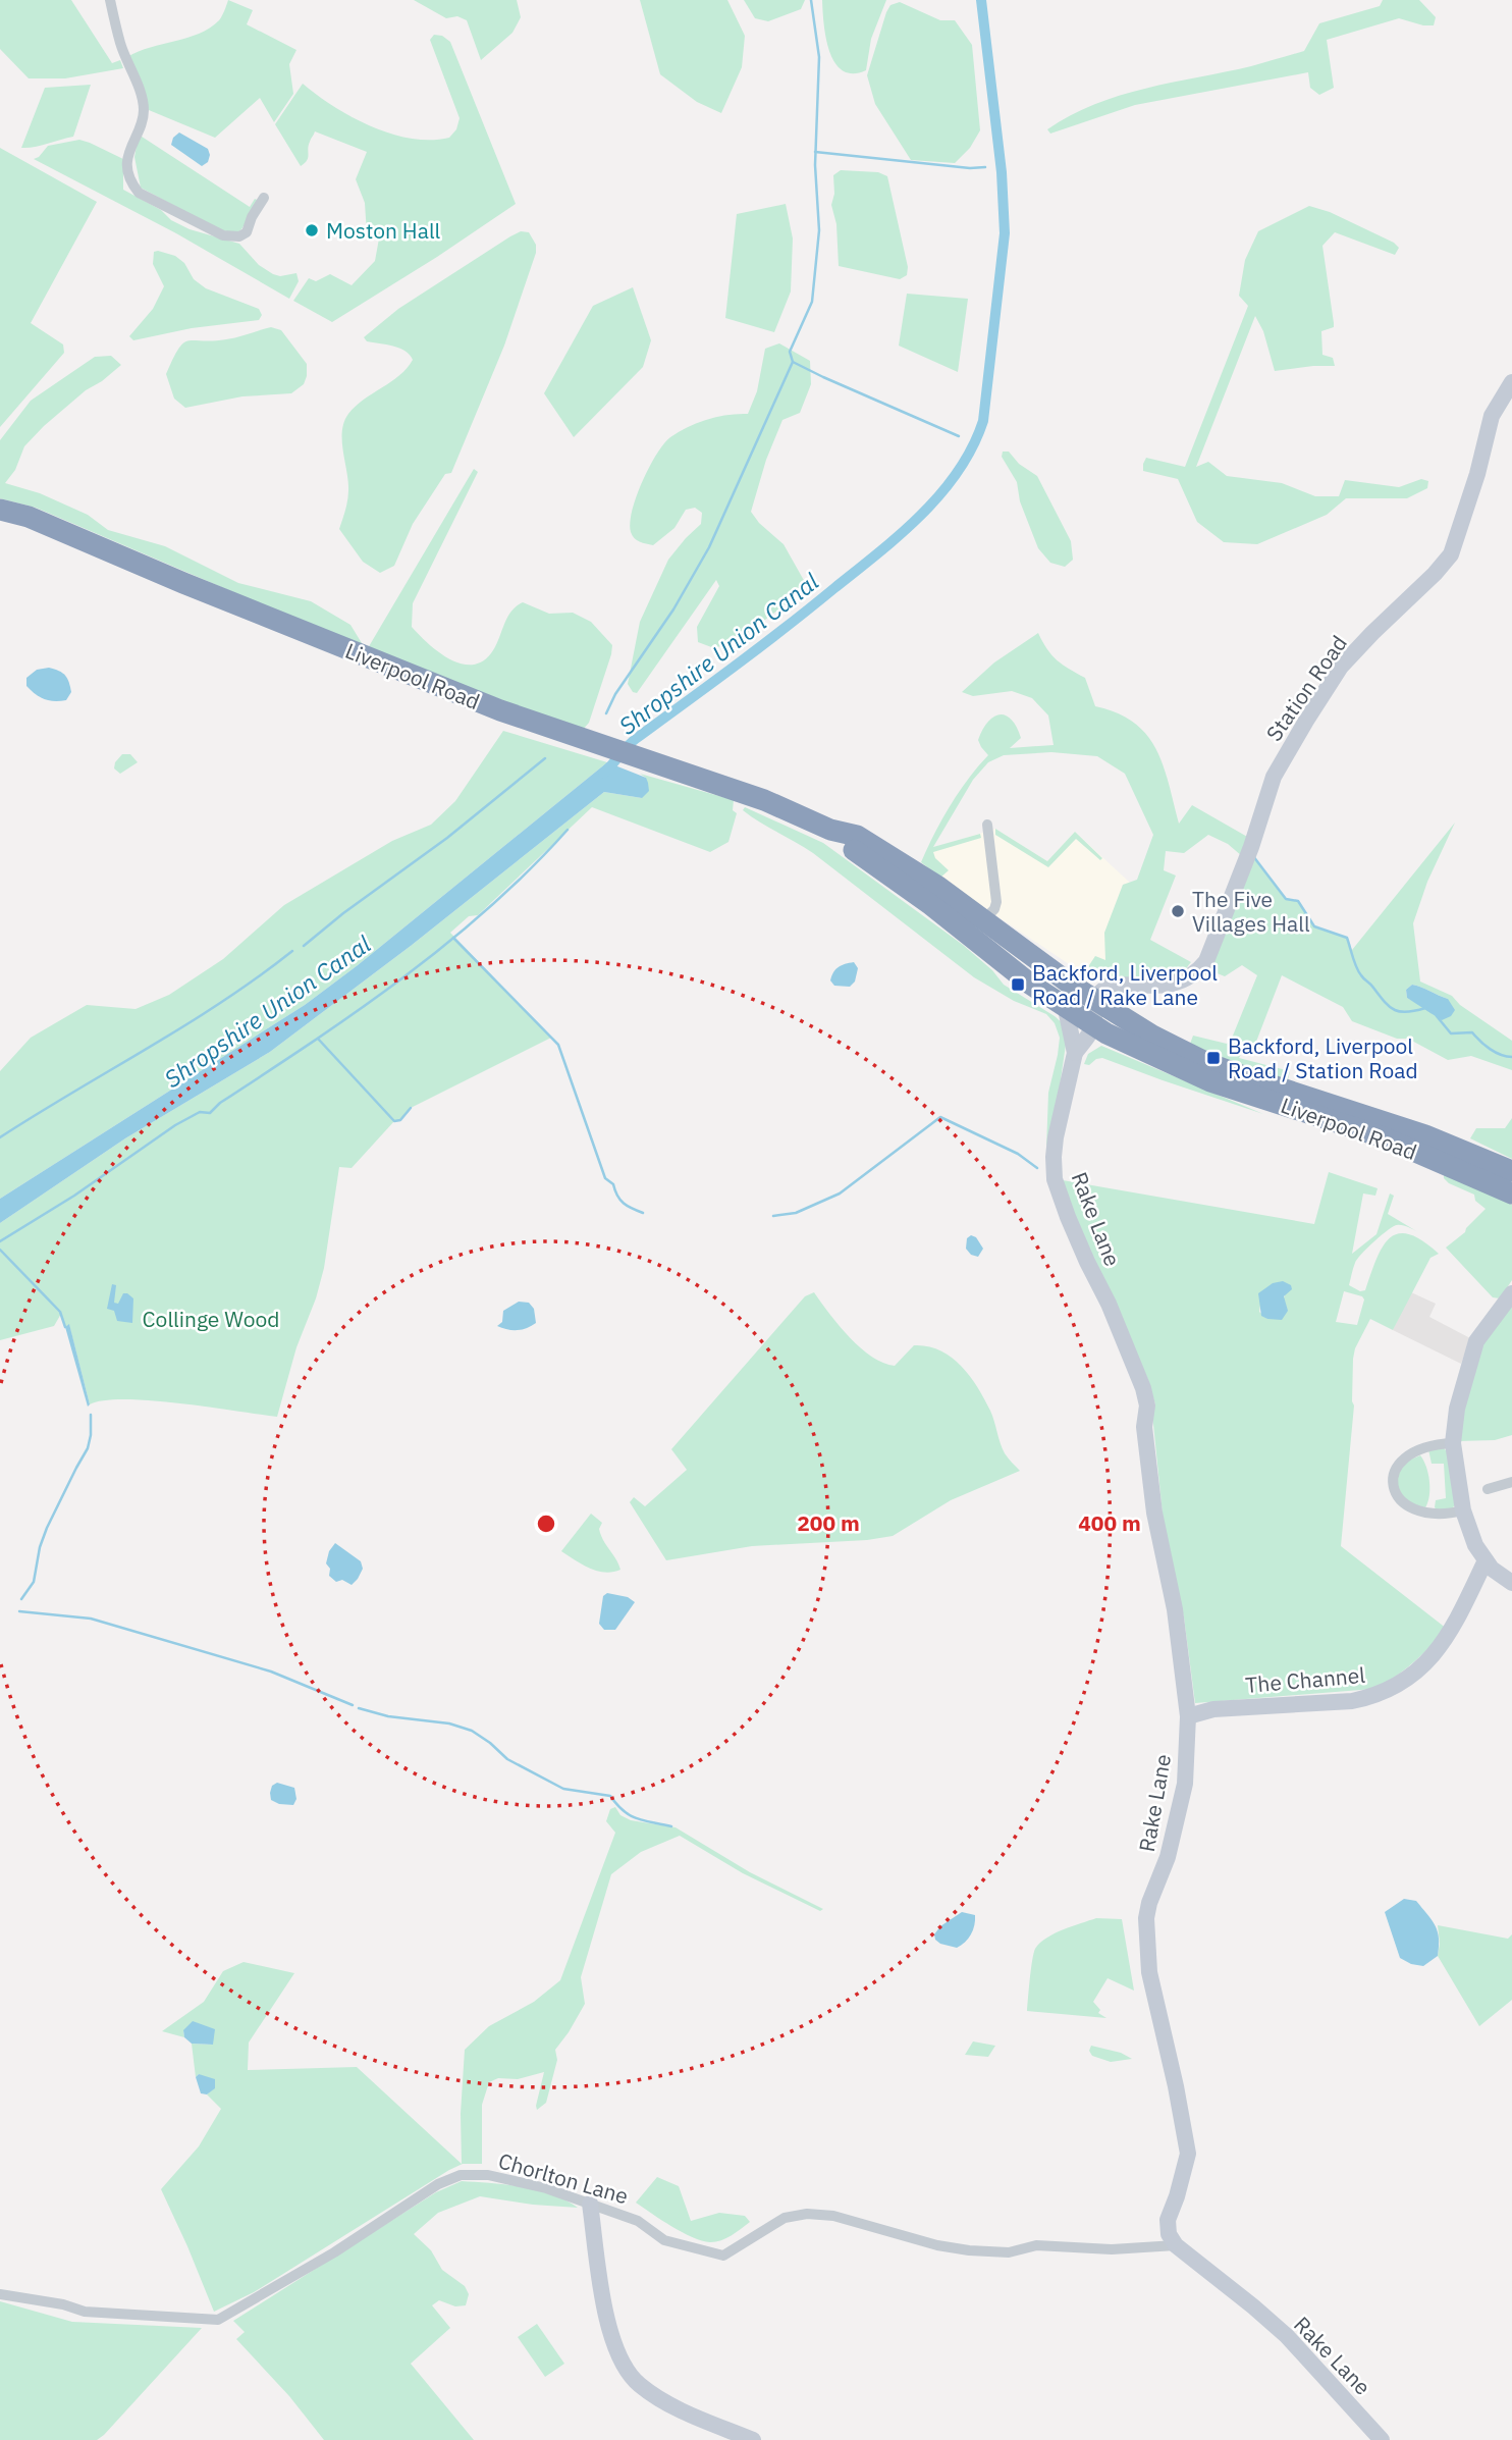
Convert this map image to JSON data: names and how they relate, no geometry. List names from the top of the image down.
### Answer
{
  "streets": {
    "highway": ["Liverpool Road"],
    "street": [
      "Station Road",
      "Rake Lane",
      "The Channel",
      "Chorlton Lane"
    ]
  },
  "crossings": [
    ["Liverpool Road", "Station Road"],
    ["Liverpool Road", "Rake Lane"],
    ["Rake Lane", "The Channel"],
    ["Rake Lane", "Chorlton Lane"]
  ],
  "water": ["Shropshire Union Canal"],
  "parks": ["Collinge Wood"],
  "places": {
    "other": ["Moston Hall", "The Five Villages Hall"],
    "transit": ["Backford, Liverpool Road / Rake Lane", "Backford, Liverpool Road / Station Road"]
  },
  "rings": ["200 m", "400 m"]
}
